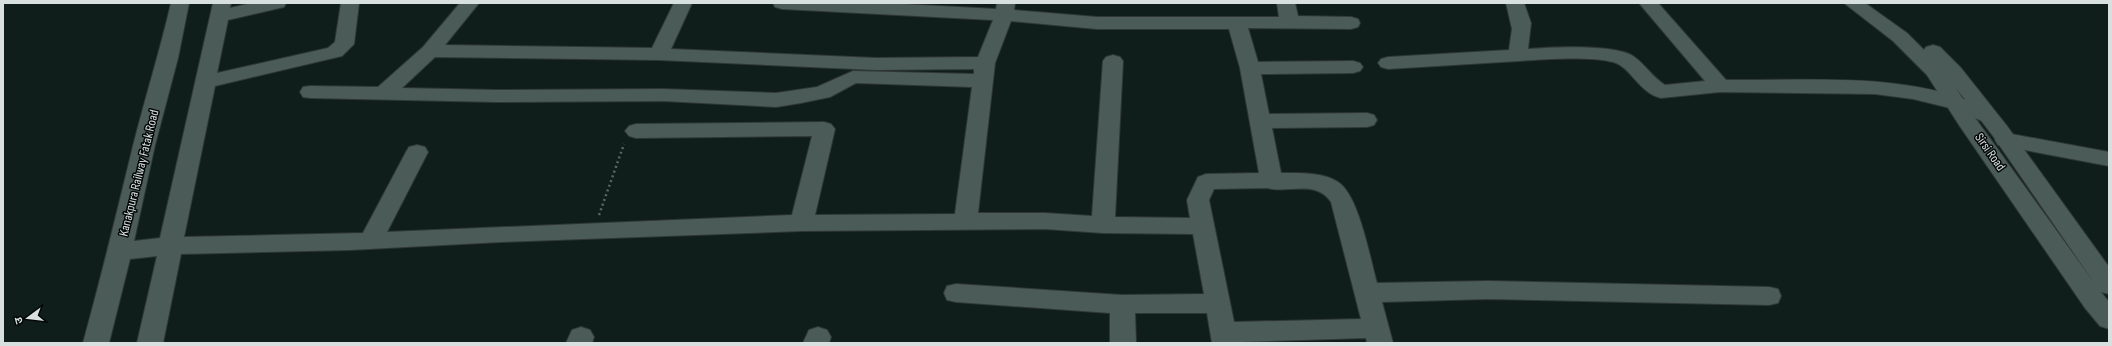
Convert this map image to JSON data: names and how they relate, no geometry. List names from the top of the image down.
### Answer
{
  "streets": {
    "street": ["Sirsi Road", "Kanakpura Railway Fatak Road"]
  },
  "north": "left"
}
